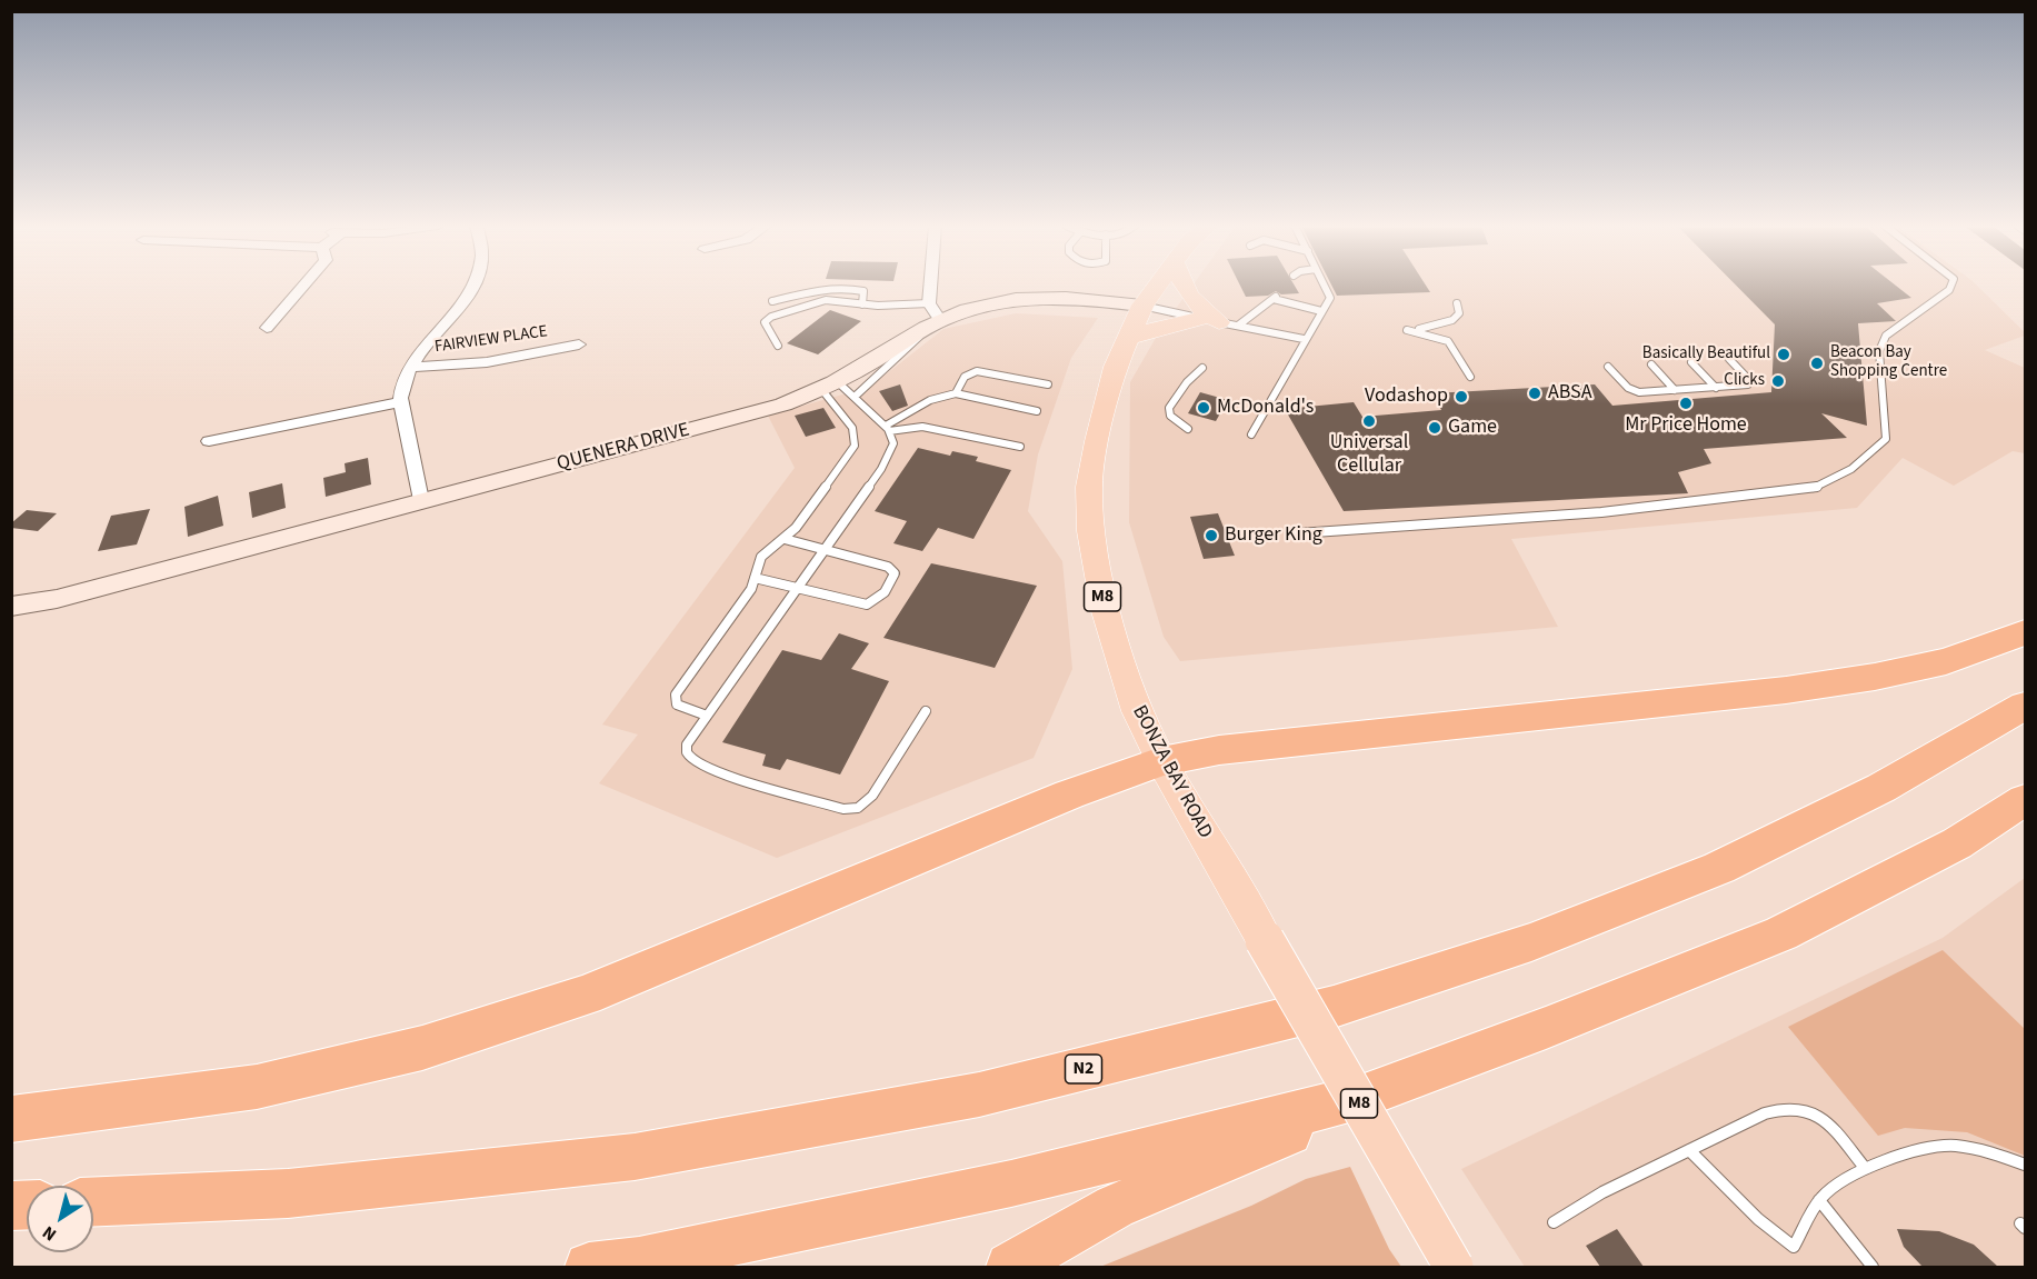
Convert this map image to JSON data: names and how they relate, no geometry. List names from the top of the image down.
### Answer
{
  "streets": {
    "highway": ["N2"],
    "main road": ["M8", "BONZA BAY ROAD"],
    "street": ["FAIRVIEW PLACE", "QUENERA DRIVE"]
  },
  "crossings": [
    ["QUENERA DRIVE", "BONZA BAY ROAD"]
  ],
  "places": [
    "Basically Beautiful",
    "Beacon Bay Shopping Centre",
    "Clicks",
    "ABSA",
    "Vodashop",
    "Mr Price Home",
    "McDonald's",
    "Universal Cellular",
    "Game",
    "Burger King"
  ],
  "north": "bottom left"
}
